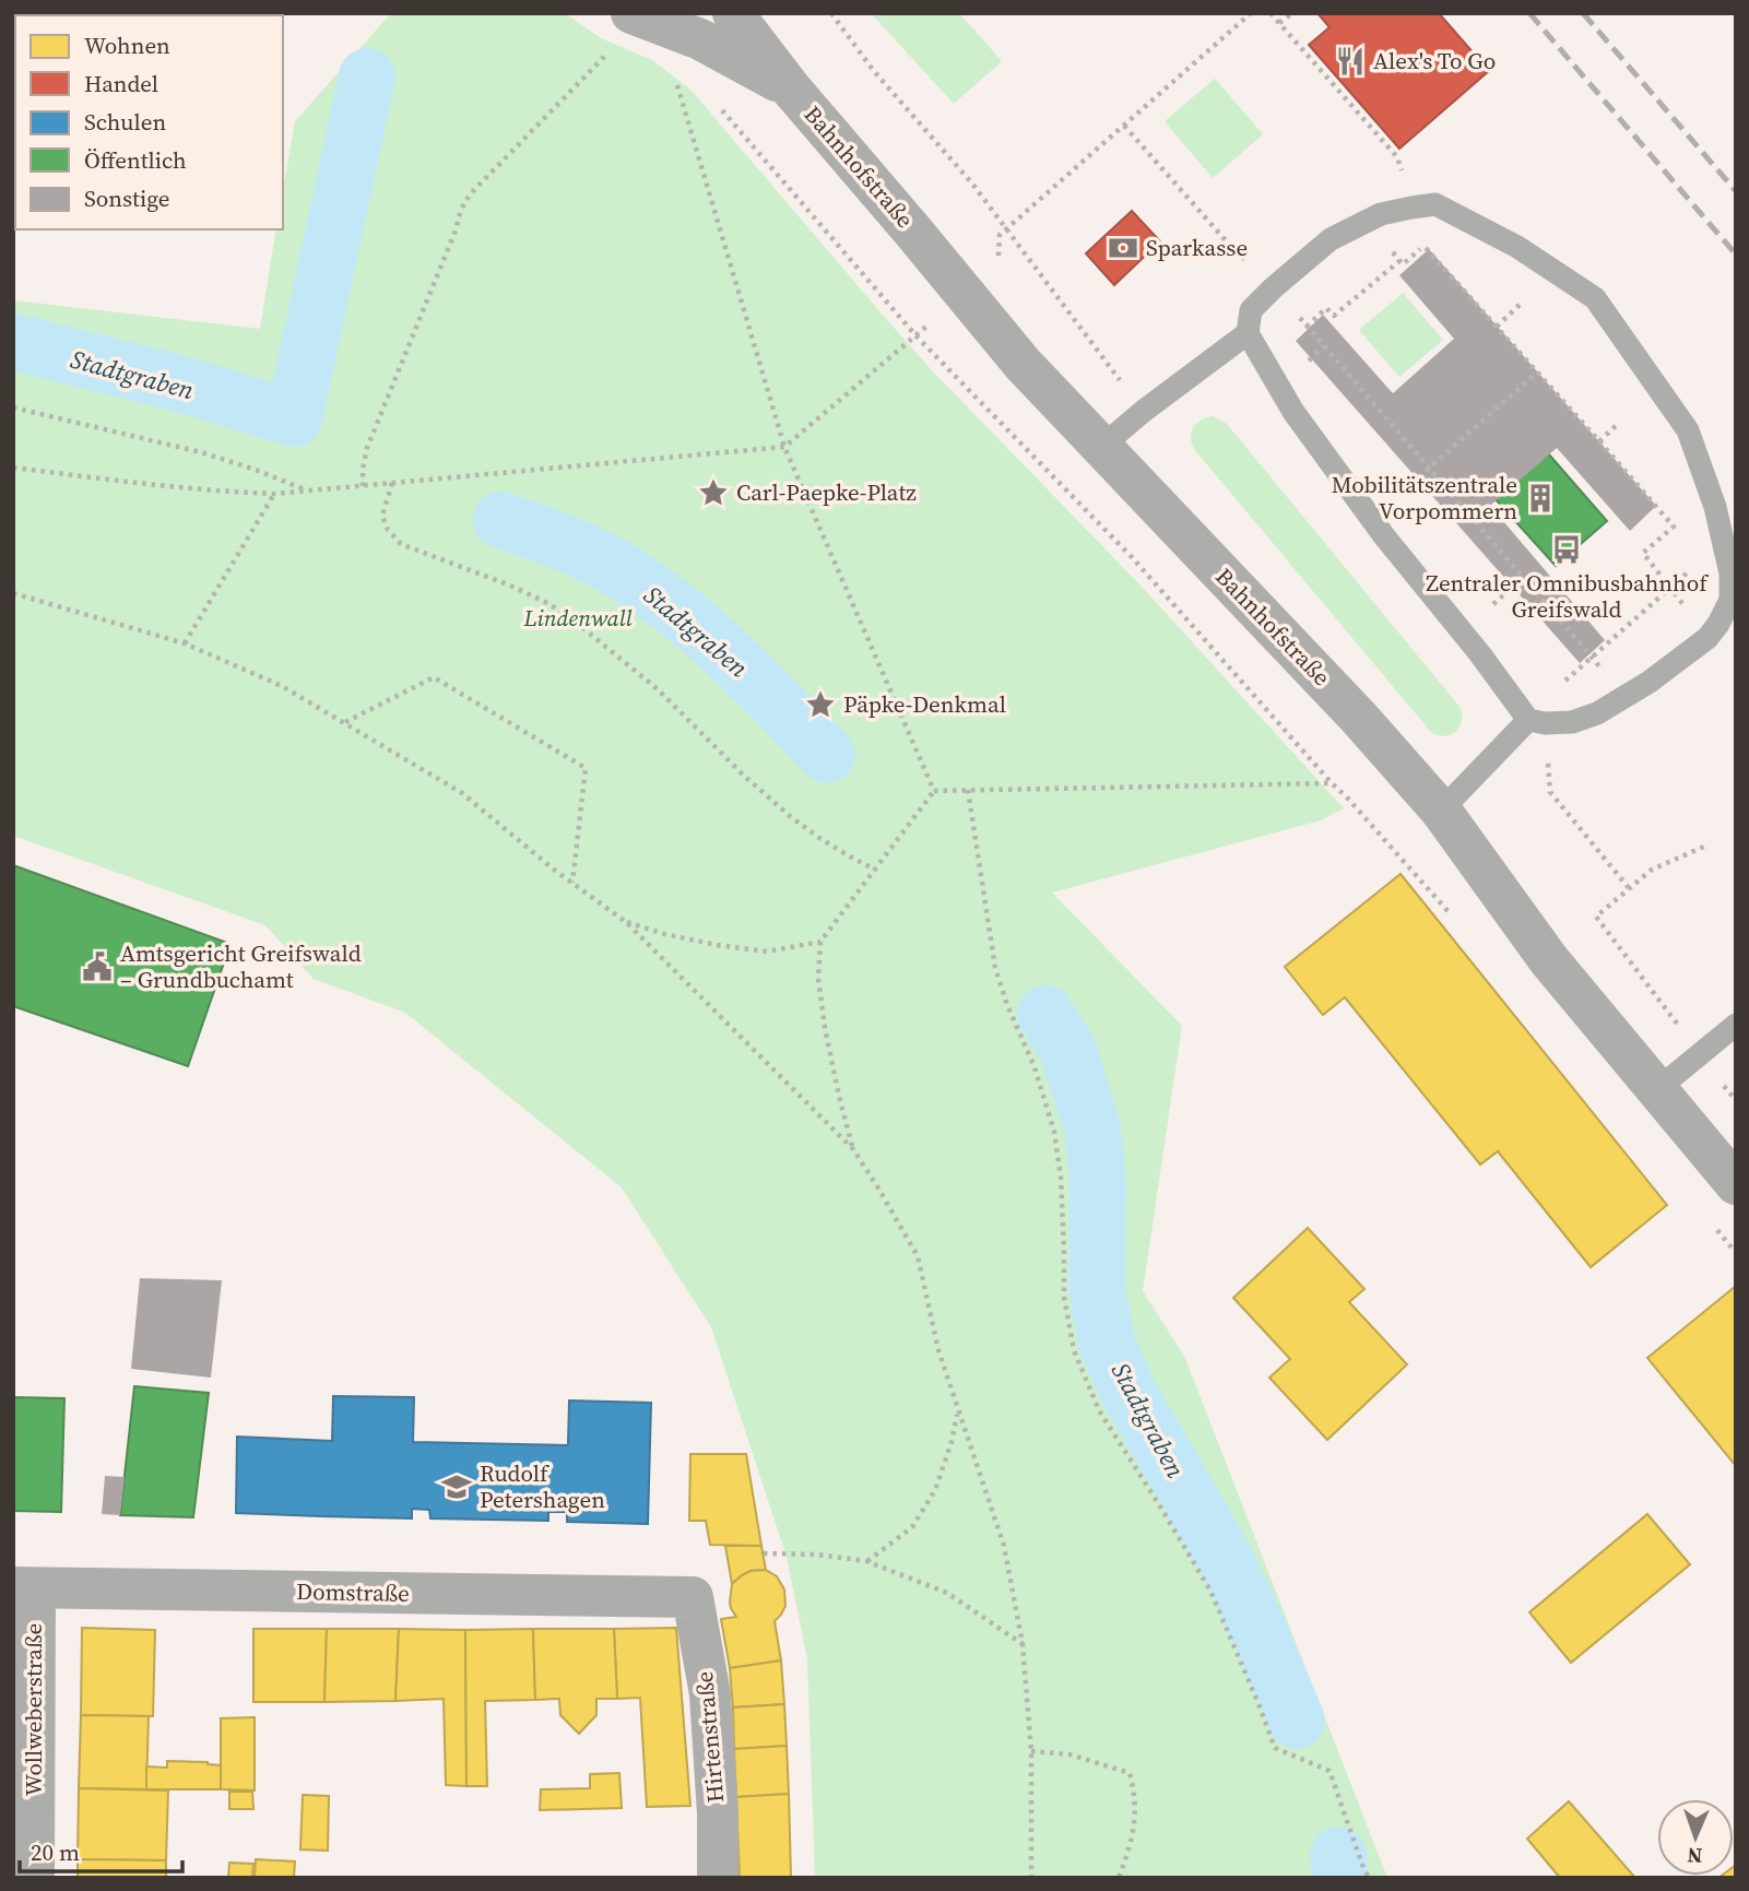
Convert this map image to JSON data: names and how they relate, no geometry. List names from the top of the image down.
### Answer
{
  "streets": {
    "street": [
      "Bahnhofstraße",
      "Domstraße",
      "Wollweberstraße",
      "Hirtenstraße"
    ]
  },
  "crossings": [
    ["Domstraße", "Wollweberstraße"],
    ["Domstraße", "Hirtenstraße"]
  ],
  "water": ["Stadtgraben"],
  "parks": ["Lindenwall"],
  "places": {
    "restaurant": ["Alex's To Go"],
    "bank": ["Sparkasse"],
    "place": ["Carl-Paepke-Platz", "Päpke-Denkmal"],
    "building": ["Mobilitätszentrale Vorpommern"],
    "bus stop": ["Zentraler Omnibusbahnhof Greifswald"],
    "public building": ["Amtsgericht Greifswald – Grundbuchamt"],
    "school or university": ["Rudolf Petershagen"]
  },
  "legend": [
    "Wohnen",
    "Handel",
    "Schulen",
    "Öffentlich",
    "Sonstige"
  ],
  "scale_bar": "20 m",
  "north": "bottom"
}
